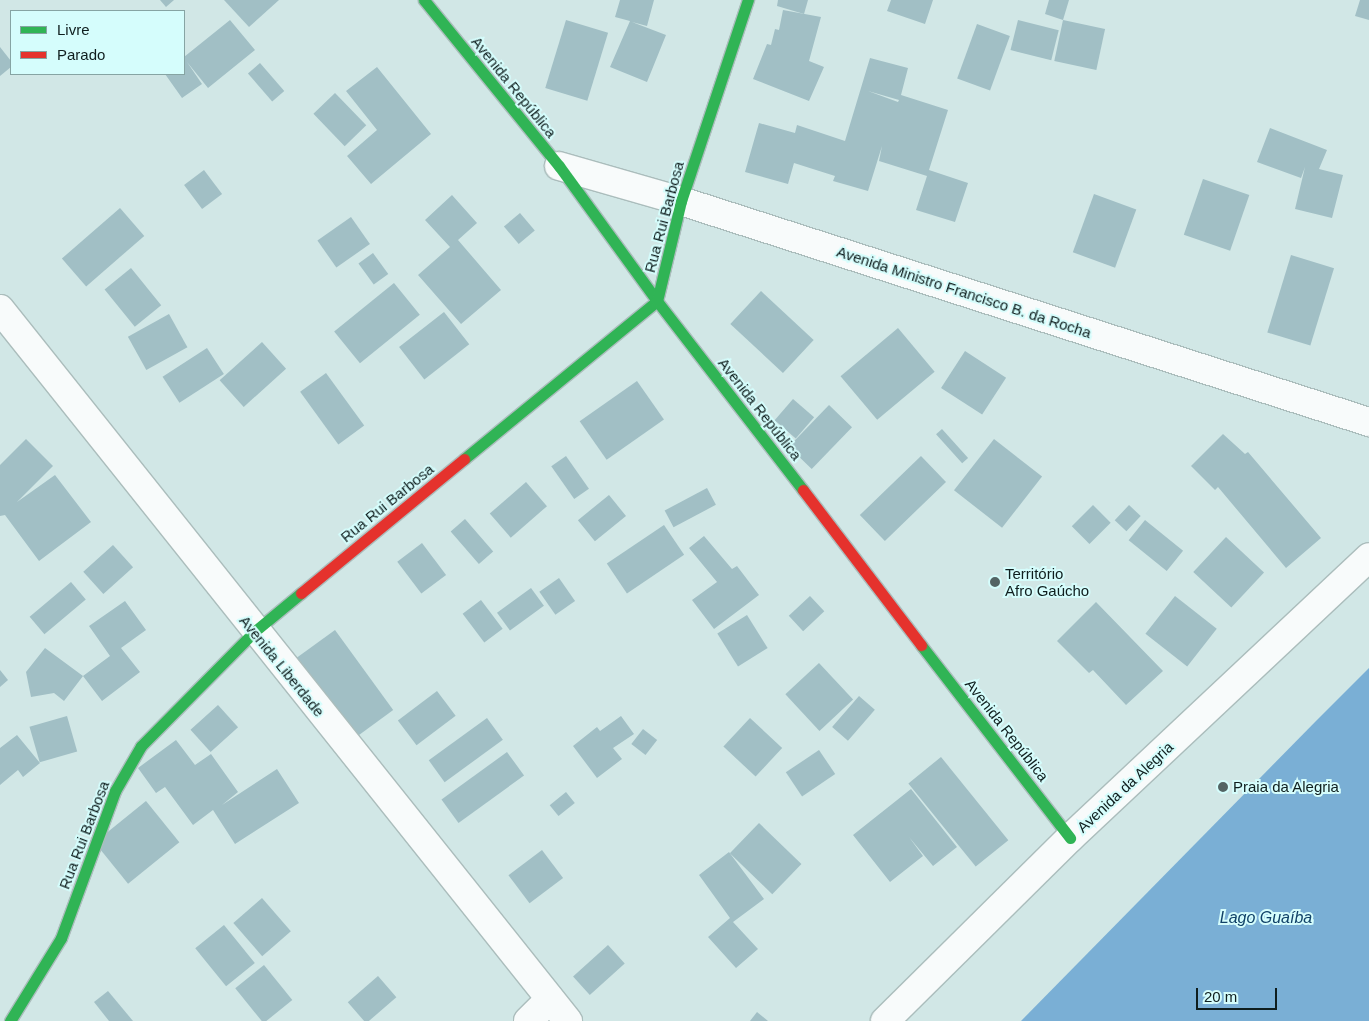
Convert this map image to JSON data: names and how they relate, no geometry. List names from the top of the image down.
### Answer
{
  "streets": {
    "street": [
      "Avenida República",
      "Rua Rui Barbosa",
      "Avenida Ministro Francisco B. da Rocha",
      "Avenida Liberdade",
      "Avenida da Alegria"
    ]
  },
  "crossings": [
    ["Avenida República", "Rua Rui Barbosa"],
    ["Avenida República", "Avenida Ministro Francisco B. da Rocha"],
    ["Avenida República", "Avenida da Alegria"],
    ["Rua Rui Barbosa", "Avenida Ministro Francisco B. da Rocha"],
    ["Rua Rui Barbosa", "Avenida Liberdade"]
  ],
  "water": ["Lago Guaíba"],
  "places": ["Território Afro Gaúcho", "Praia da Alegria"],
  "legend": ["Livre", "Parado"],
  "scale_bar": "20 m"
}
